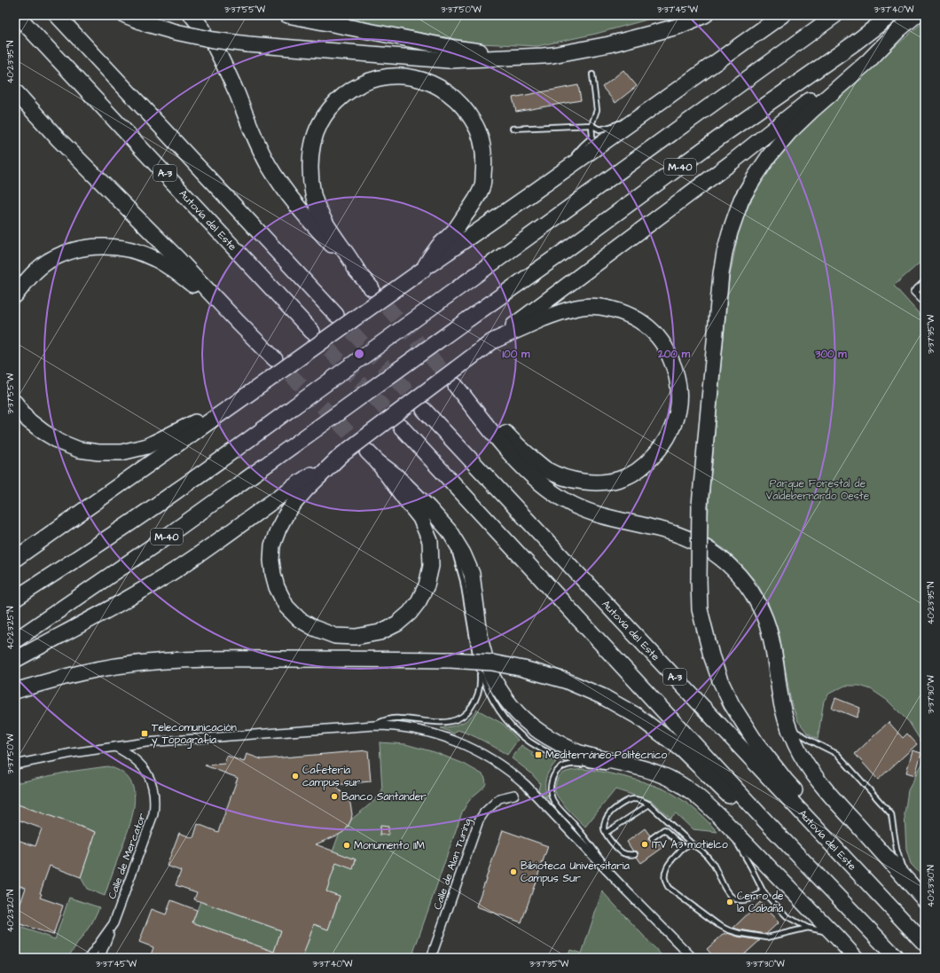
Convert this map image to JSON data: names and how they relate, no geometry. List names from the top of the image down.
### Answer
{
  "streets": {
    "highway": ["M-40", "A-3", "Autovía del Este"],
    "street": ["Calle de Mercator", "Calle de Alan Turing"]
  },
  "parks": ["Parque Forestal de Valdebernardo Oeste"],
  "places": {
    "transit": ["Telecomunicación y Topografía", "Mediterráneo-Politécnico"],
    "other": [
      "Cafetería campus sur",
      "Banco Santander",
      "ITV A3 motielco",
      "Monumento 11M",
      "Bibioteca Universitaria Campus Sur",
      "Cerro de la Cabaña"
    ]
  },
  "coordinates": [
    "3°37'55\"W",
    "3°37'50\"W",
    "3°37'45\"W",
    "3°37'40\"W",
    "40°23'35\"N",
    "3°37'35\"W",
    "40°23'25\"N",
    "3°37'30\"W",
    "40°23'30\"N",
    "40°23'20\"N"
  ],
  "rings": ["100 m", "200 m", "300 m"]
}
